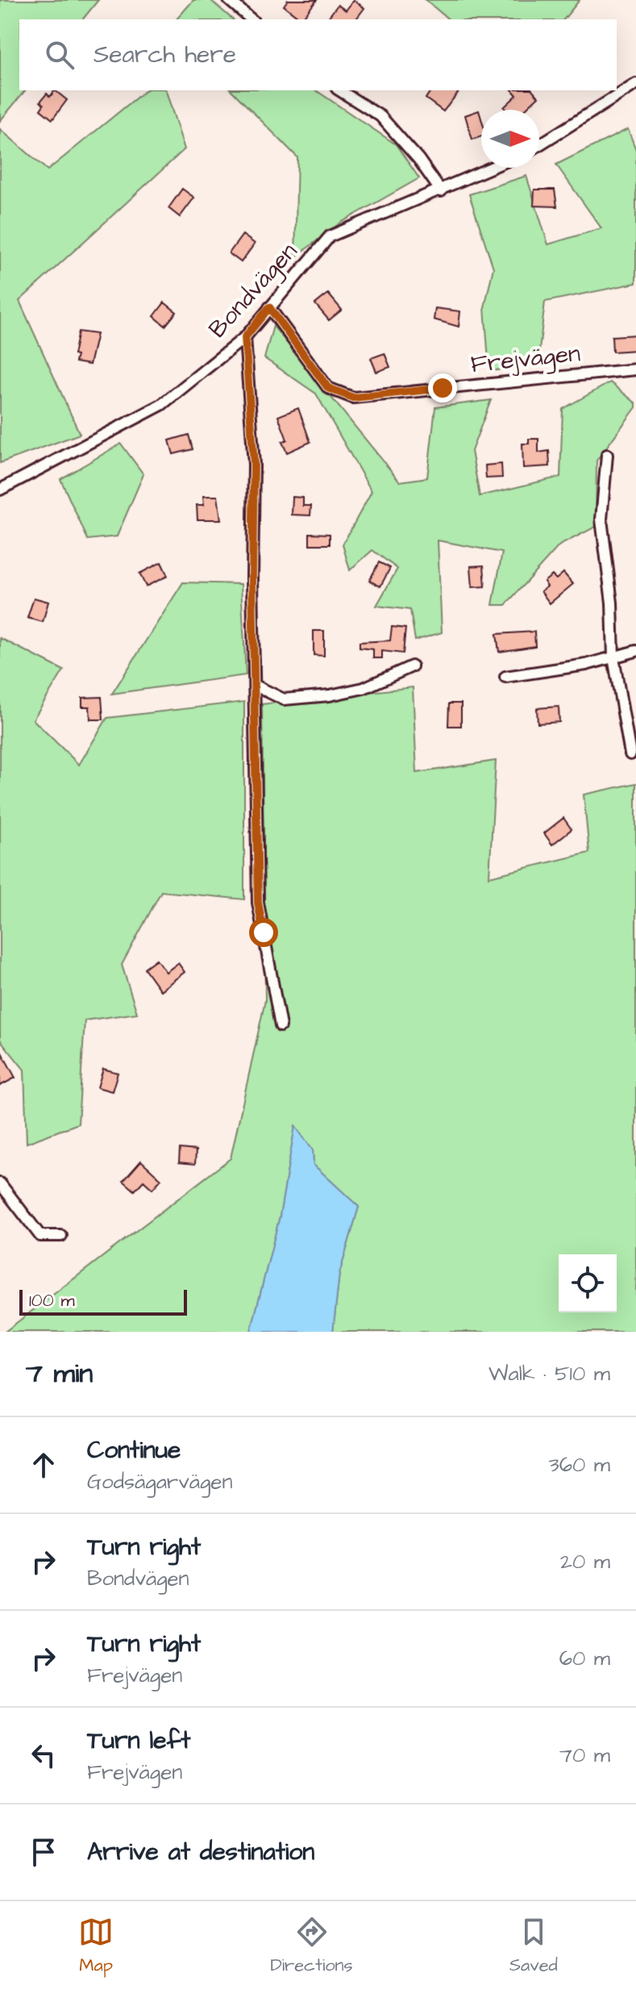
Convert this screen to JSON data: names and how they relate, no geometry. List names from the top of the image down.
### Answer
{
  "streets": {
    "street": ["Bondvägen", "Frejvägen"]
  },
  "crossings": [
    ["Bondvägen", "Frejvägen"]
  ],
  "scale_bar": "100 m",
  "north": "right",
  "page": {
    "search": "Search here",
    "scale": "100 m",
    "heading": ["7 min", "Walk · 510 m"],
    "list": [
      ["Continue", "Godsägarvägen", "360 m"],
      ["Turn right", "Bondvägen", "20 m"],
      ["Turn right", "Frejvägen", "60 m"],
      ["Turn left", "Frejvägen", "70 m"],
      "Arrive at destination"
    ],
    "nav": ["Map", "Directions", "Saved"]
  }
}
